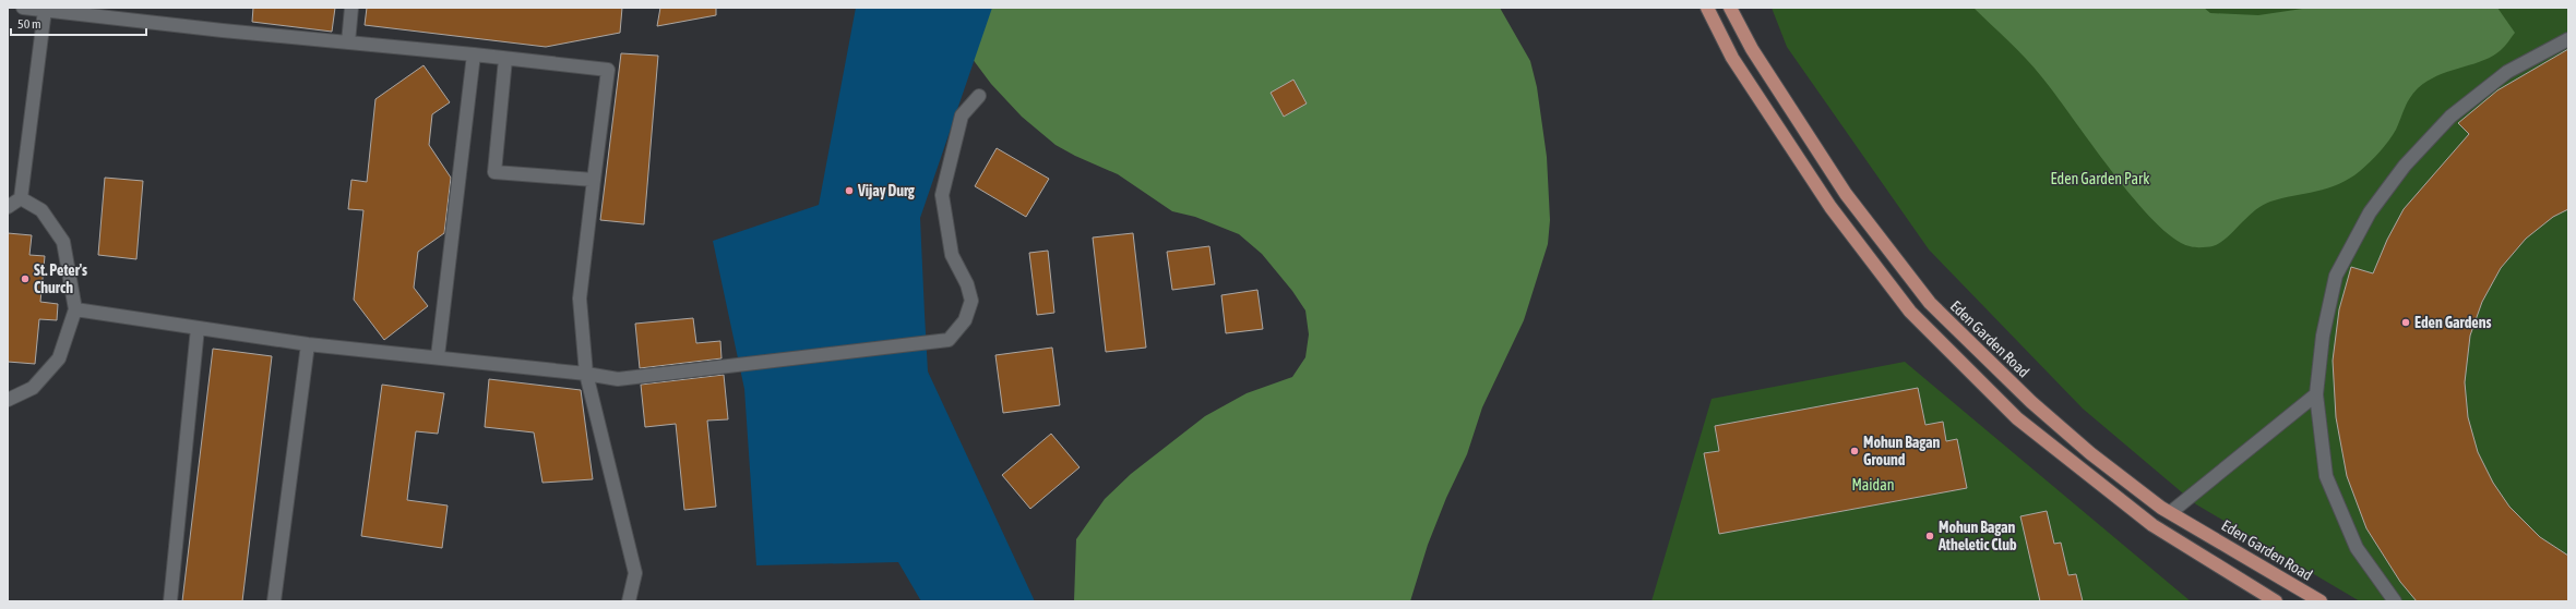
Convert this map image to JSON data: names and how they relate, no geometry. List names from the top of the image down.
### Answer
{
  "streets": {
    "main road": ["Eden Garden Road"]
  },
  "parks": ["Eden Garden Park", "Maidan"],
  "places": [
    "Vijay Durg",
    "St. Peter's Church",
    "Eden Gardens",
    "Mohun Bagan Ground",
    "Mohun Bagan Atheletic Club"
  ],
  "scale_bar": "50 m"
}
